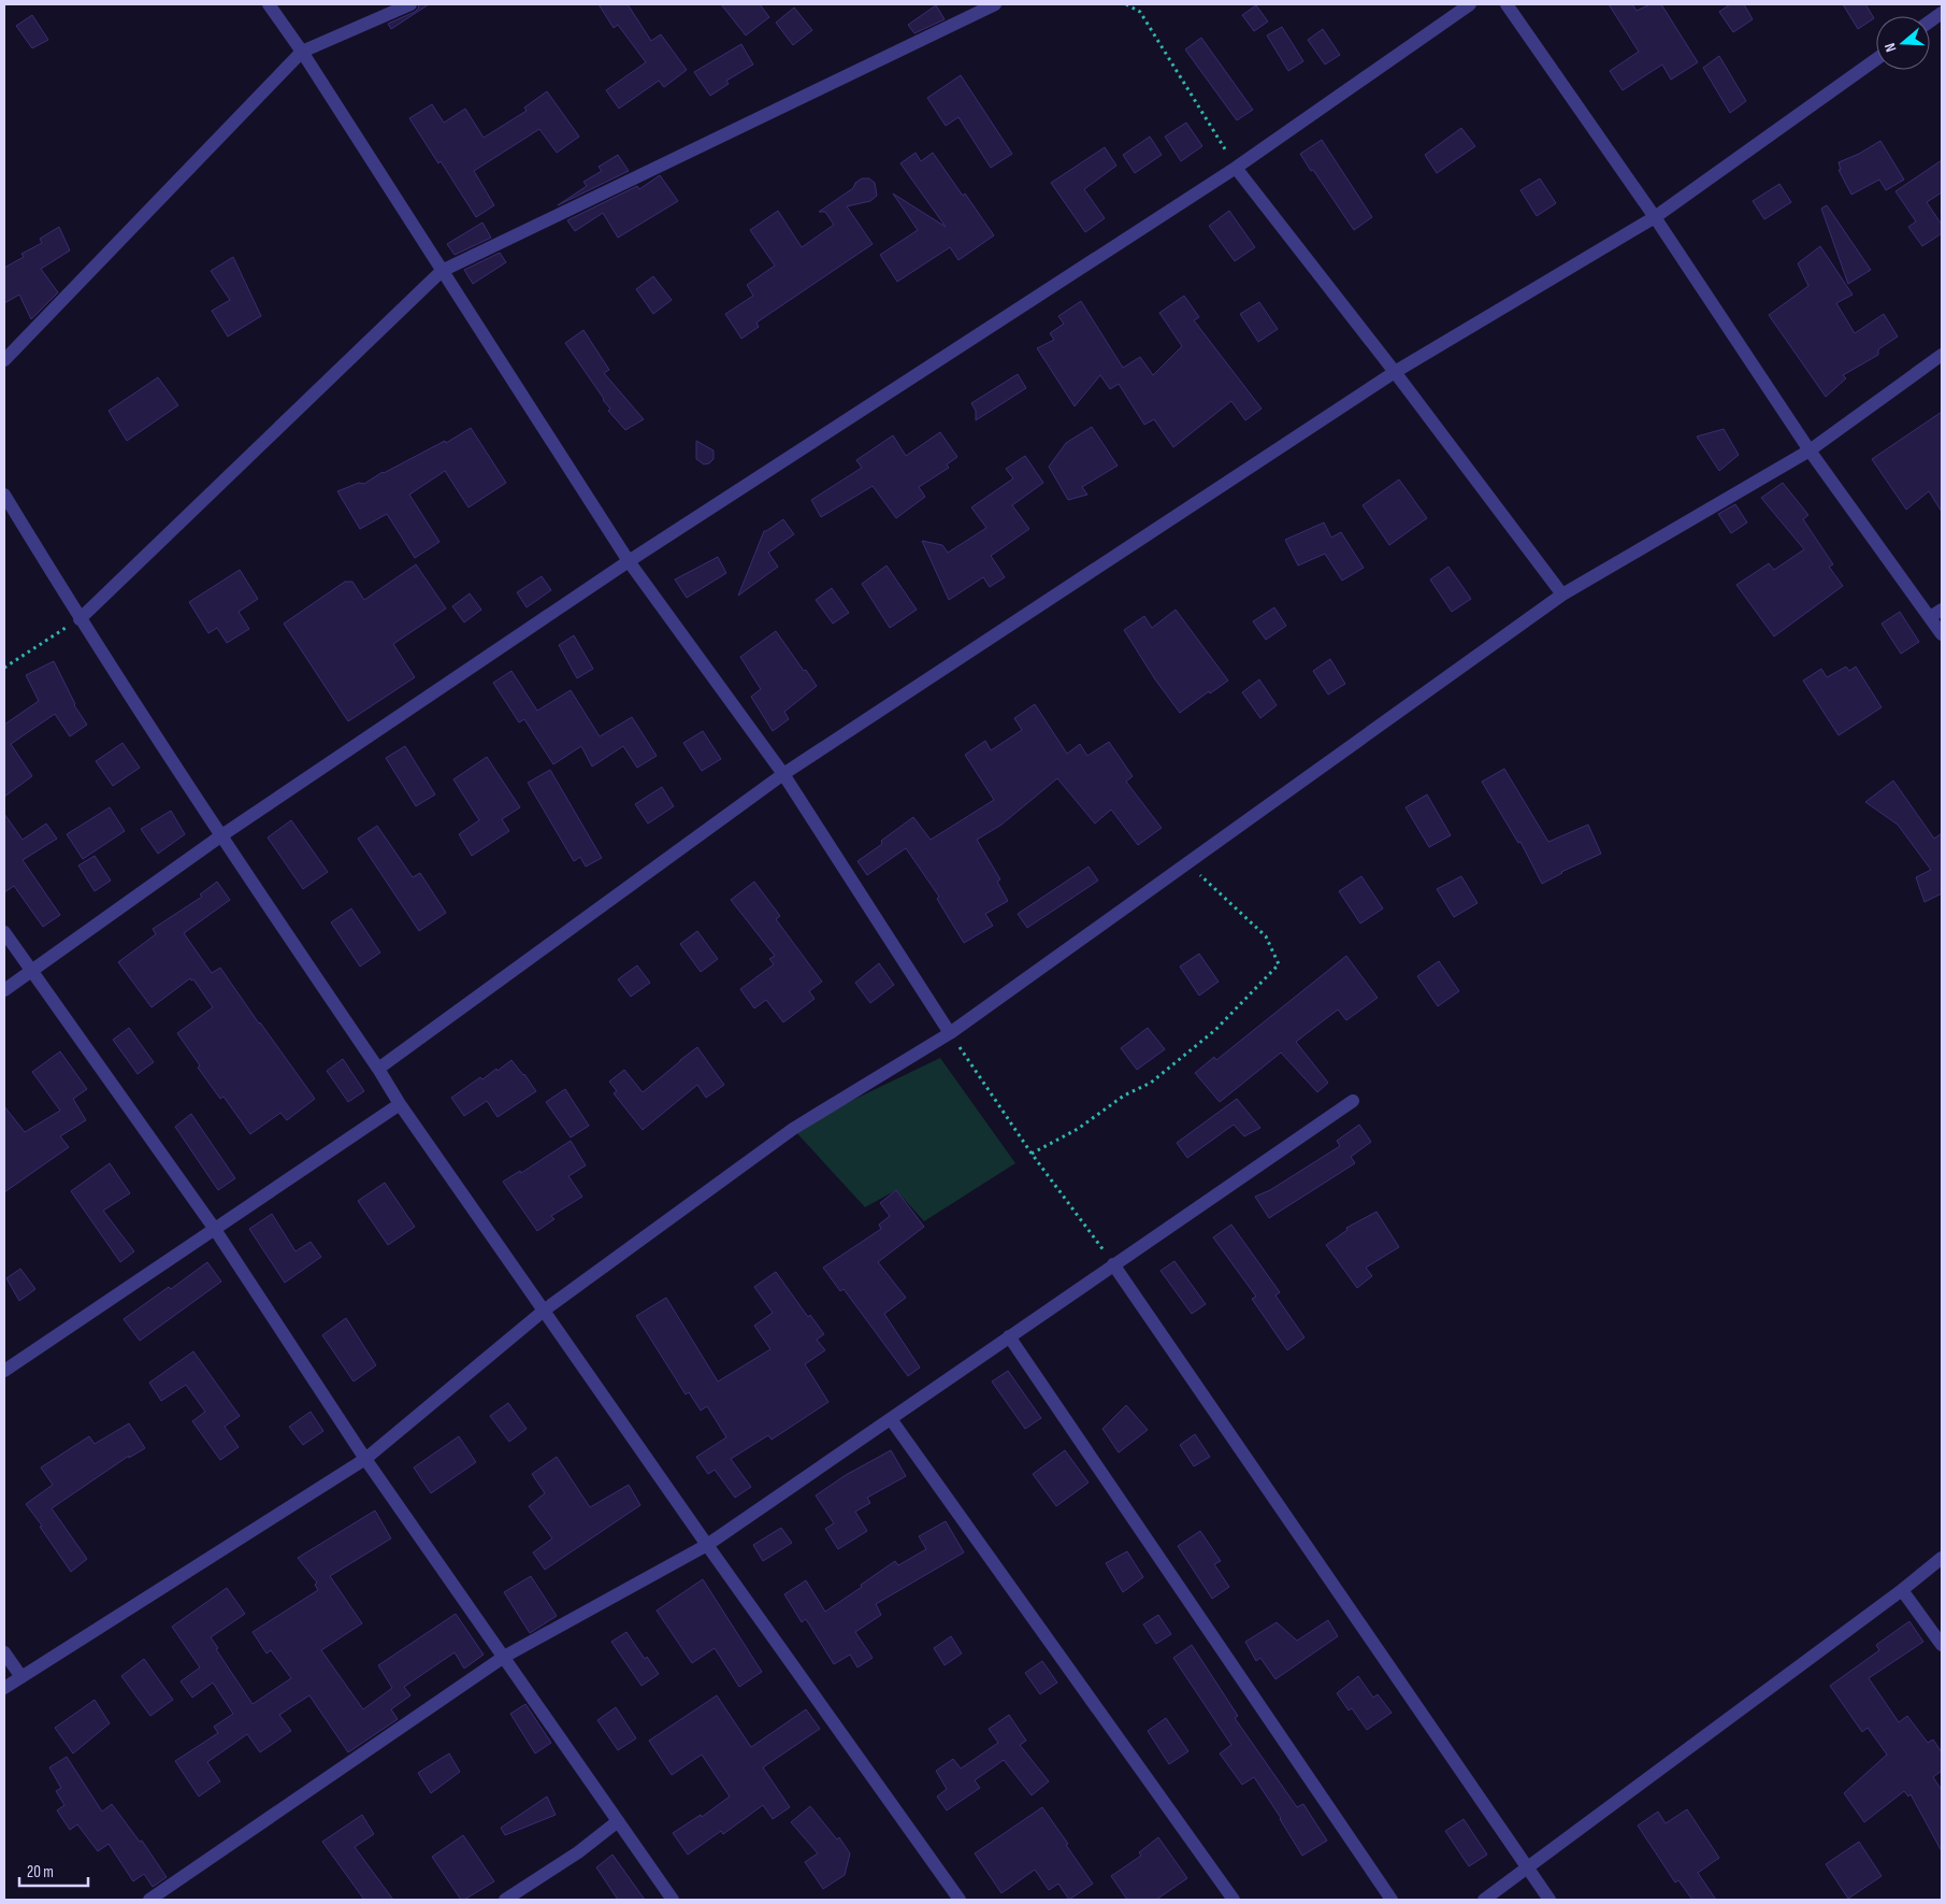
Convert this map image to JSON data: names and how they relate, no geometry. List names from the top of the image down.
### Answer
{
  "scale_bar": "20 m",
  "north": "left"
}
